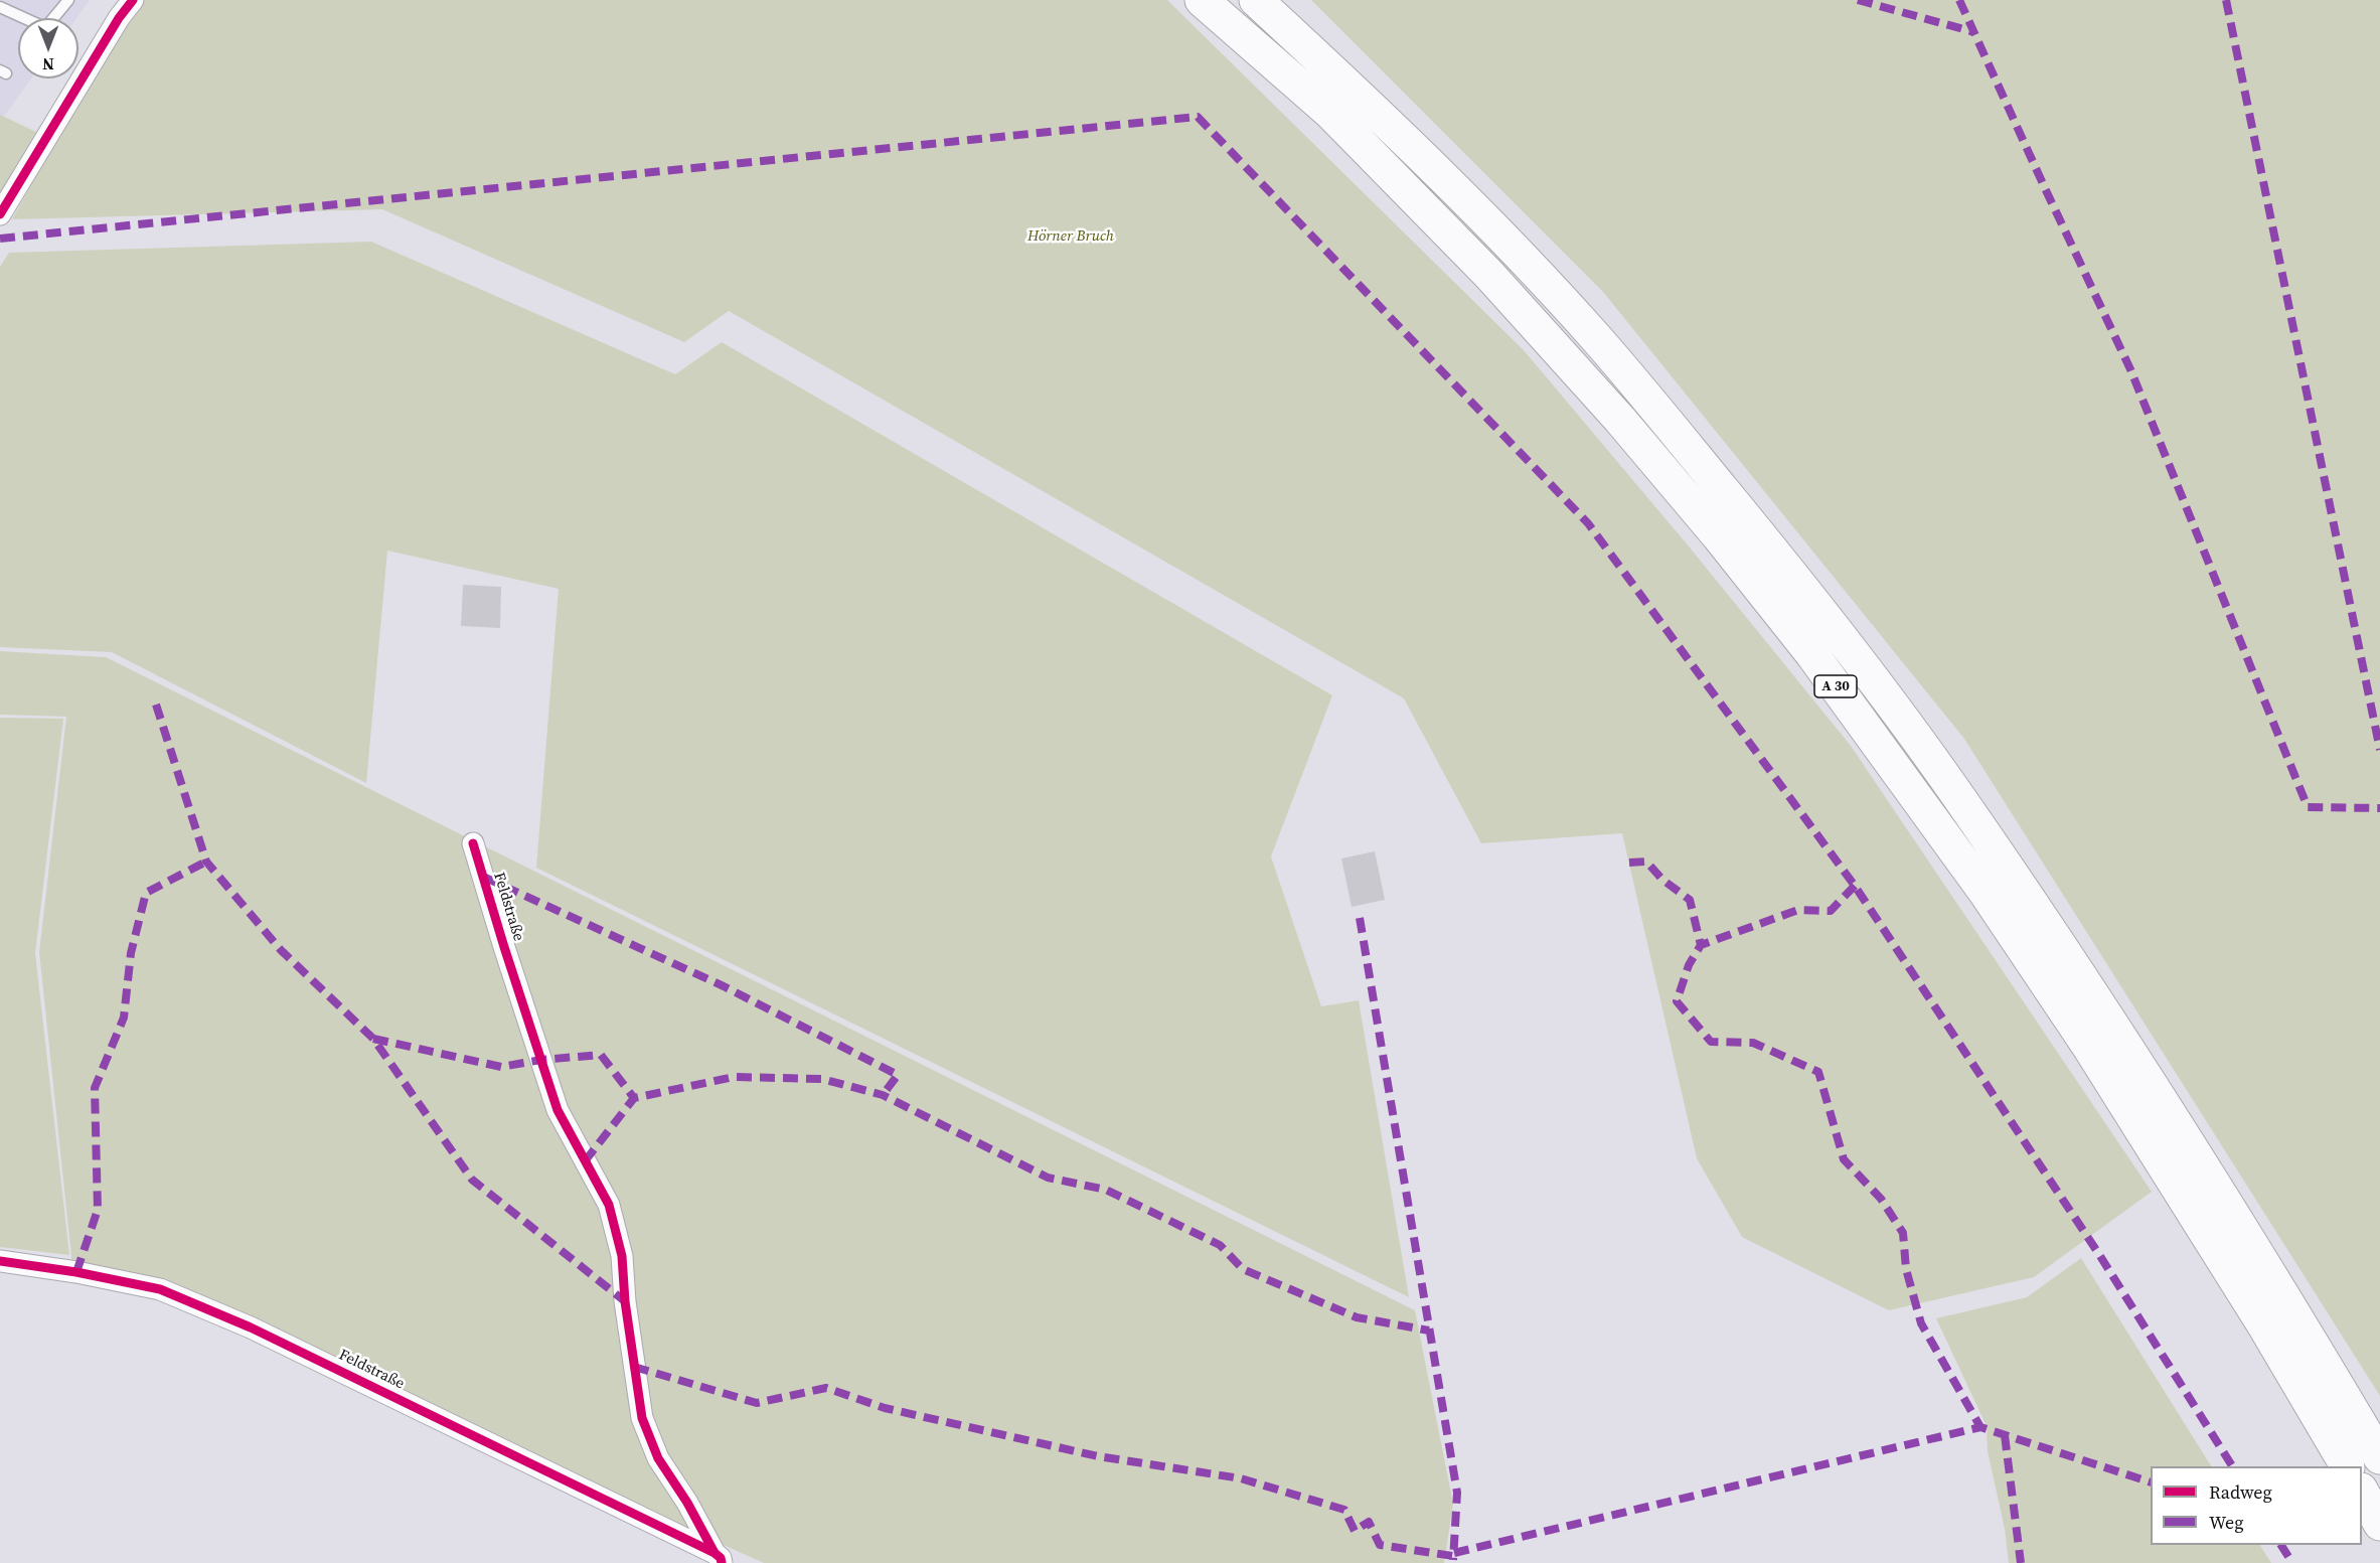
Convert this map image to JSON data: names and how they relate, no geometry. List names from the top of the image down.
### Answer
{
  "streets": {
    "highway": ["A 30"],
    "street": ["Feldstraße"]
  },
  "parks": ["Hörner Bruch"],
  "legend": ["Radweg", "Weg"],
  "north": "bottom"
}
